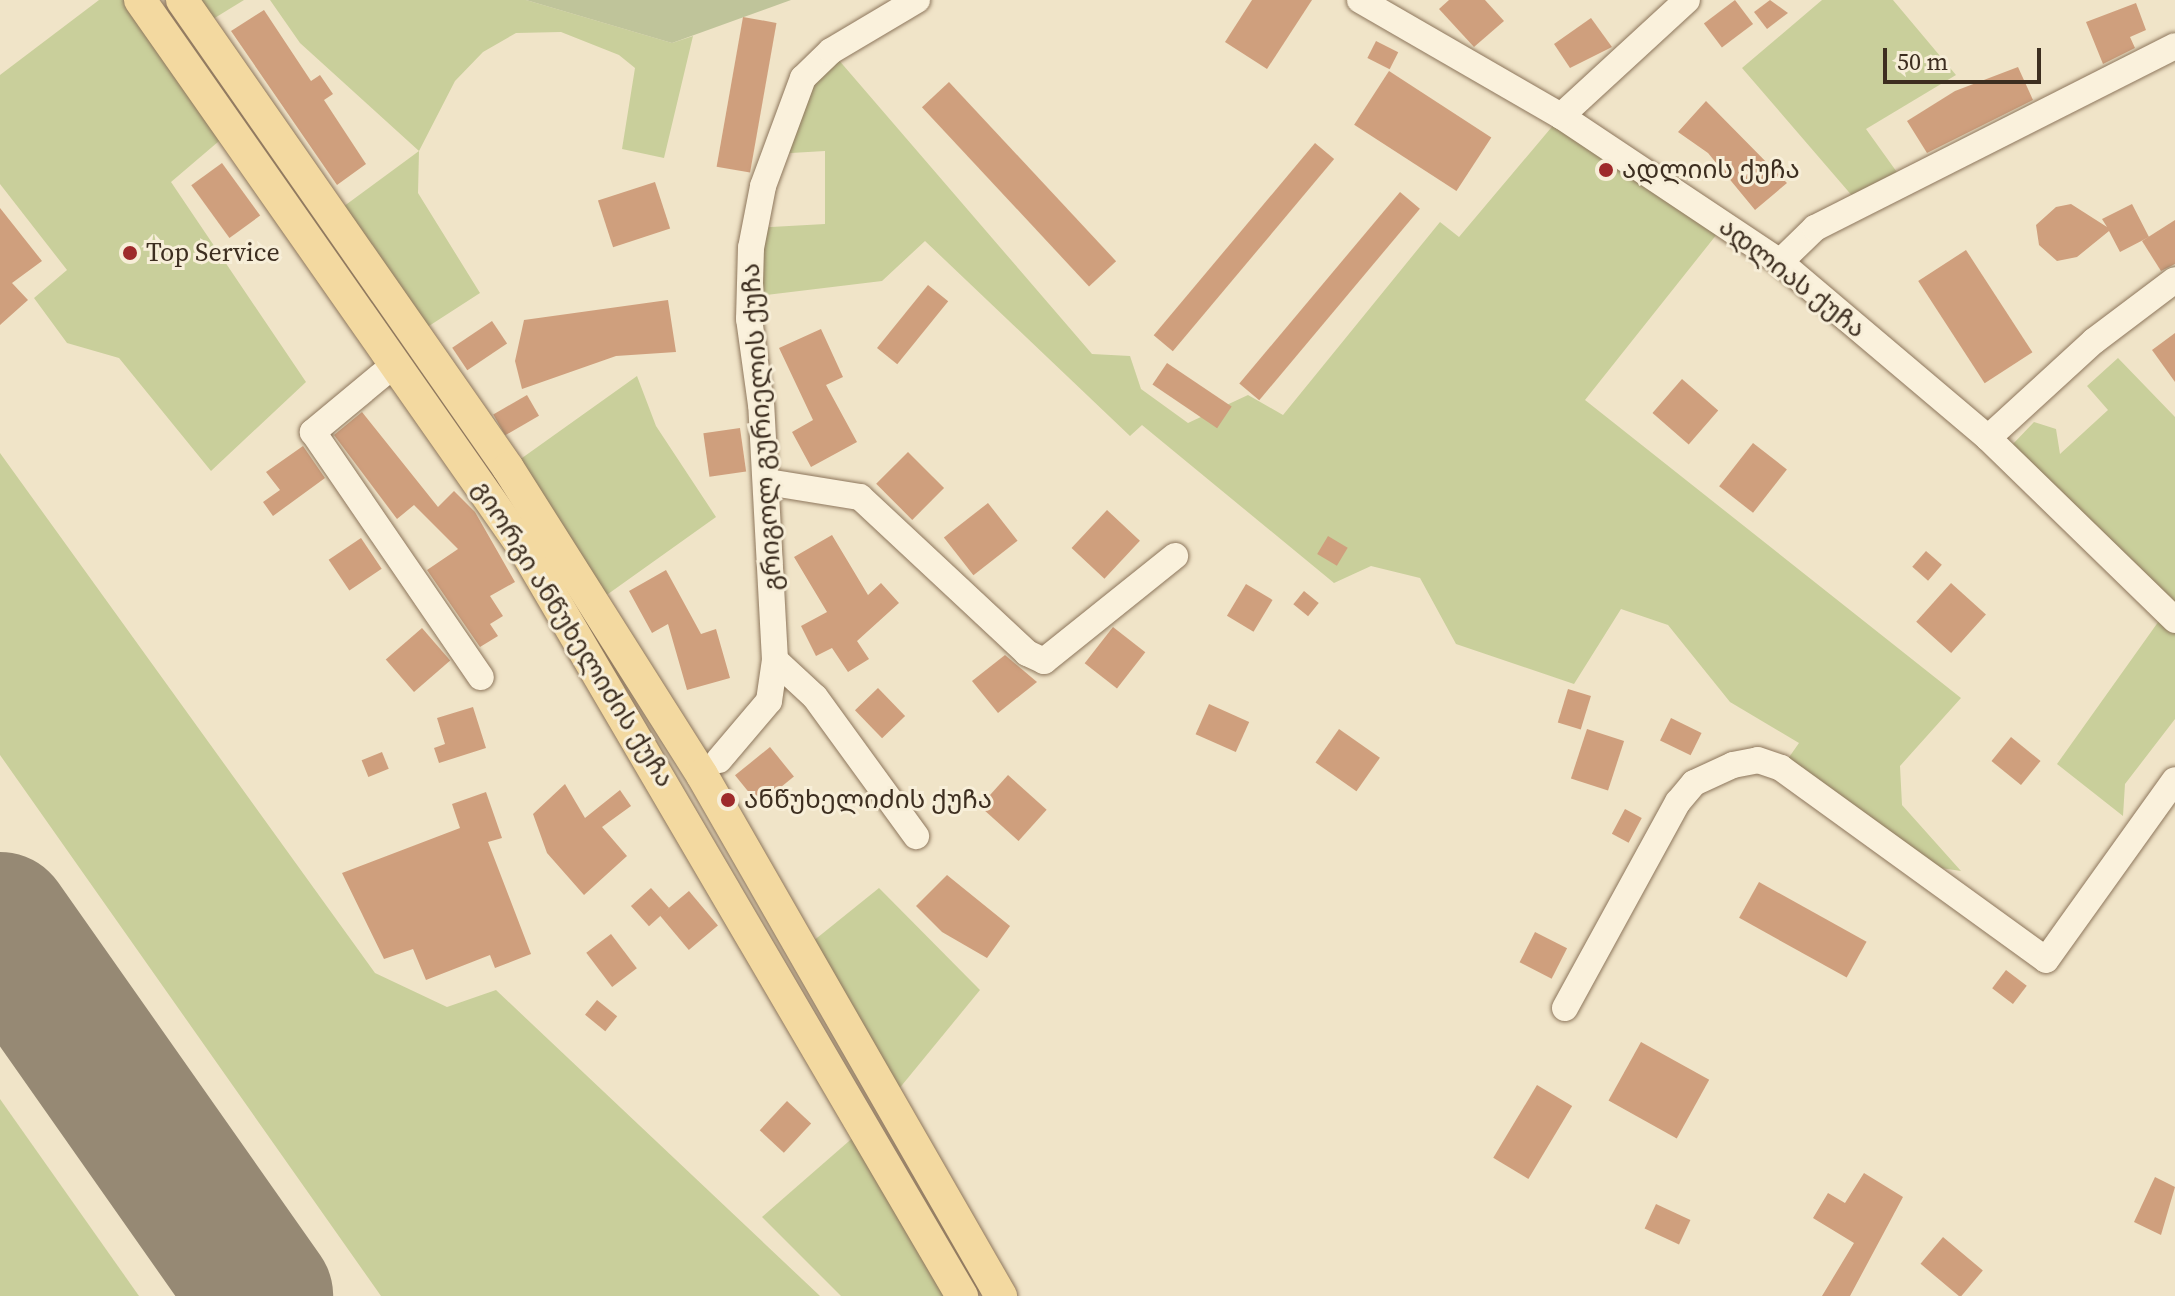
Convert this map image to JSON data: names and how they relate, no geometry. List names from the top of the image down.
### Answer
{
  "streets": {
    "main road": ["გიორგი ანწუხელიძის ქუჩა"],
    "street": ["ადლიას ქუჩა", "გრიგოლ გურიელის ქუჩა"]
  },
  "places": ["ადლიის ქუჩა", "Top Service", "ანწუხელიძის ქუჩა"],
  "scale_bar": "50 m"
}
